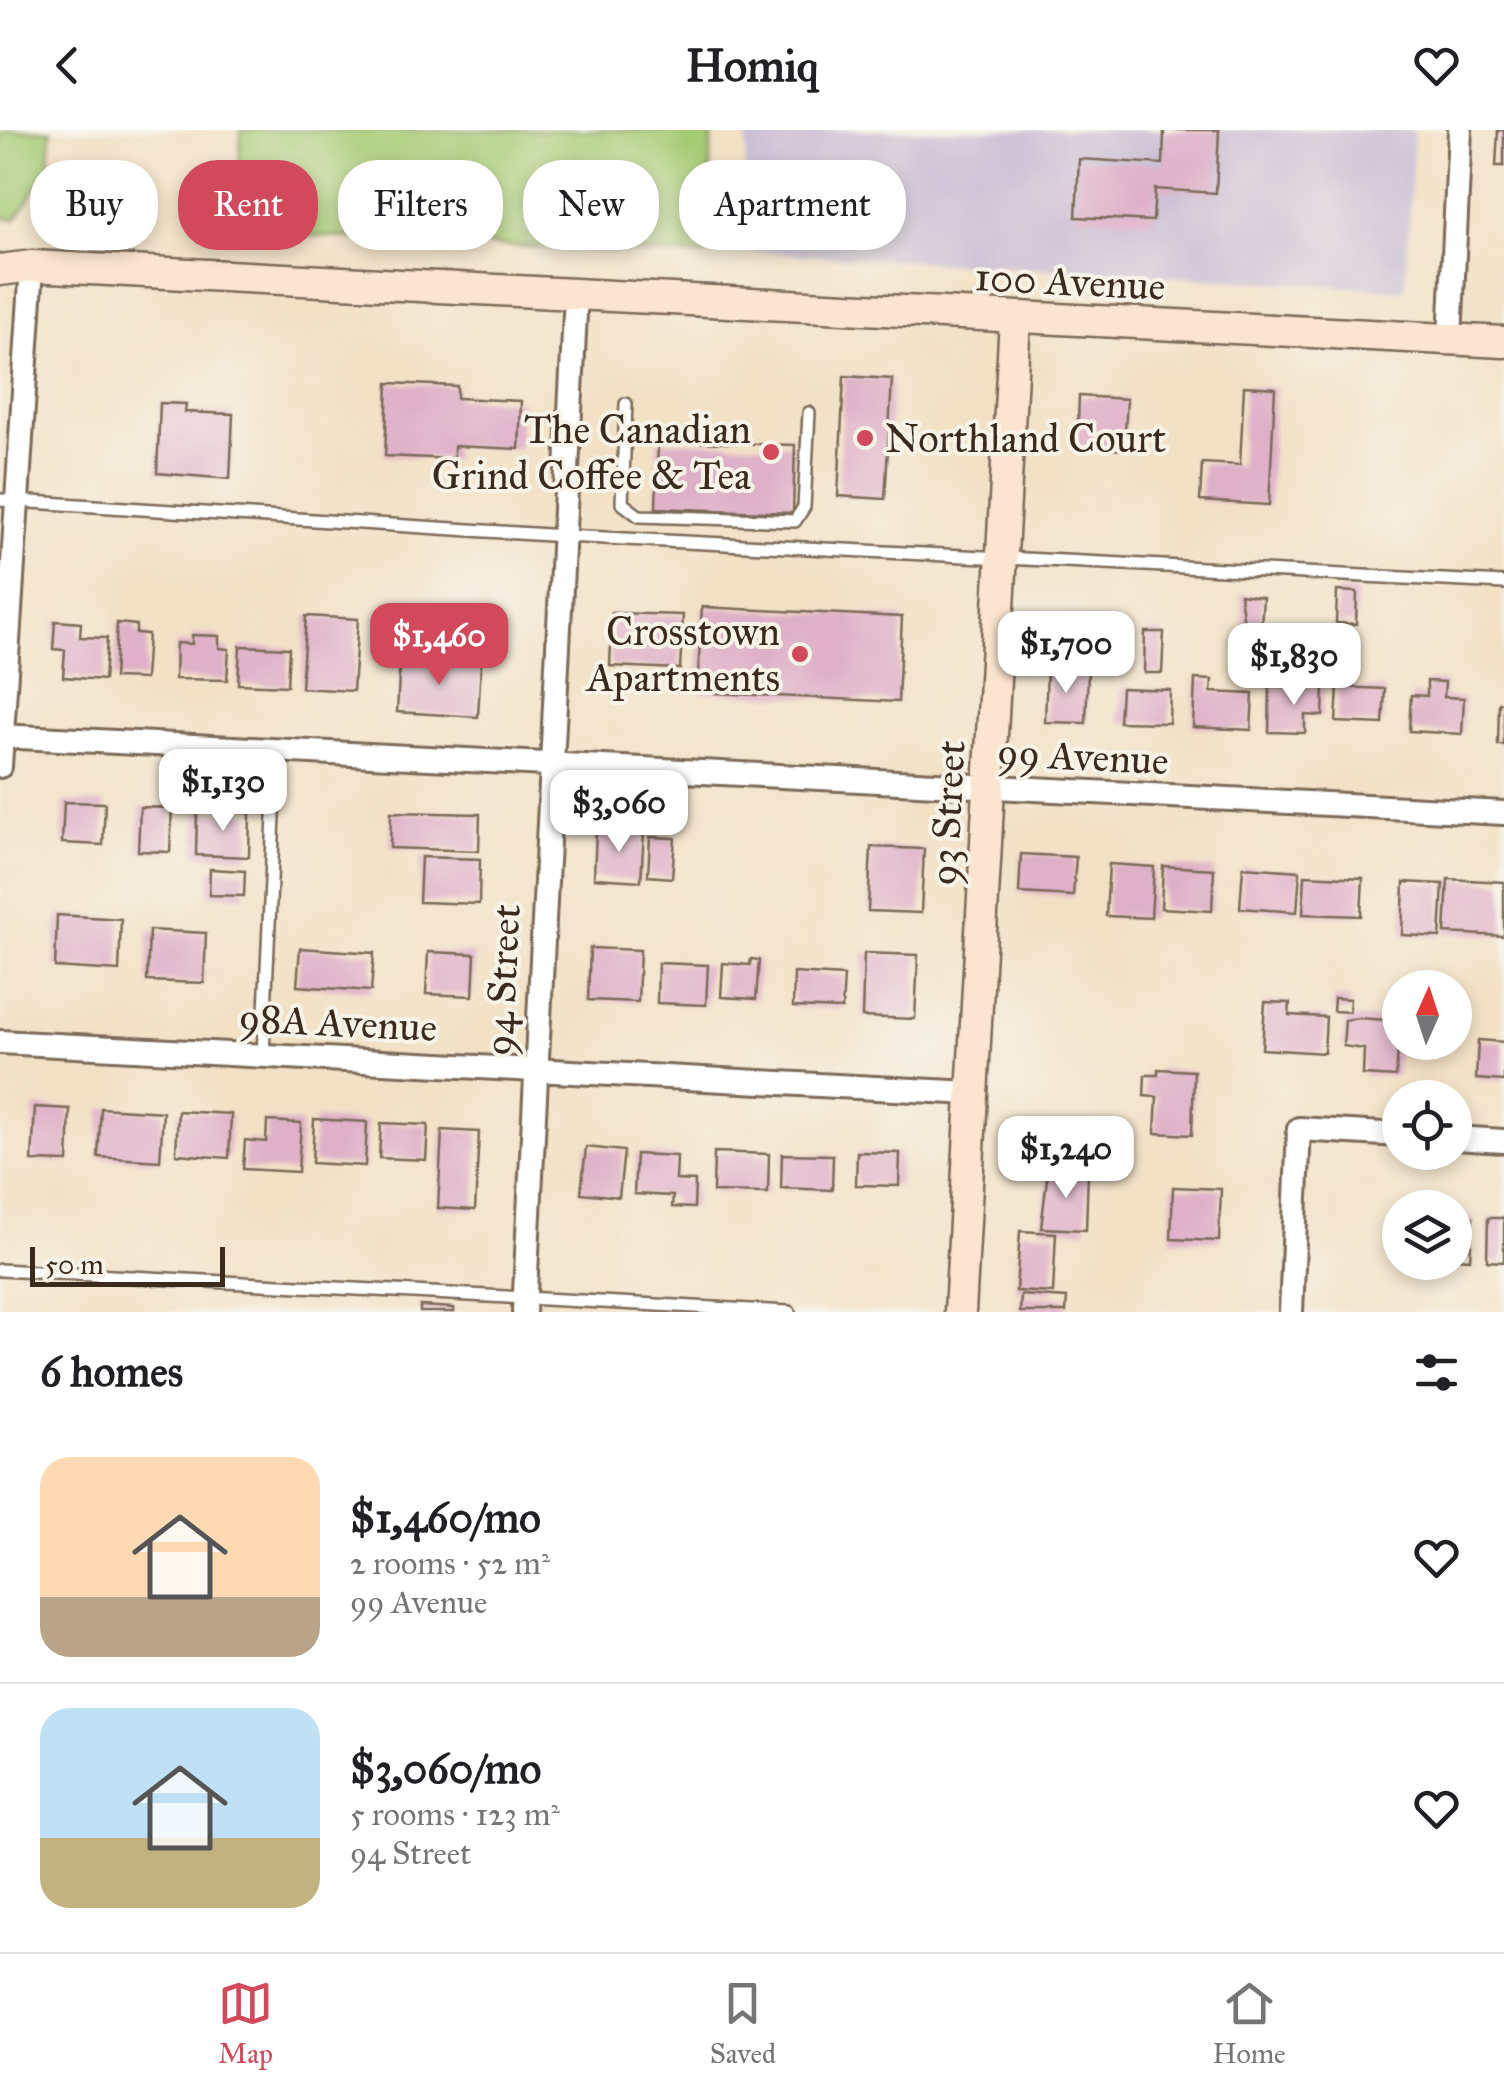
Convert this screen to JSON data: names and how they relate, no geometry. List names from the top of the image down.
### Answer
{
  "streets": {
    "main road": ["100 Avenue", "93 Street"],
    "street": ["99 Avenue", "94 Street", "98A Avenue"]
  },
  "crossings": [
    ["100 Avenue", "93 Street"],
    ["100 Avenue", "94 Street"],
    ["99 Avenue", "93 Street"],
    ["99 Avenue", "94 Street"],
    ["93 Street", "98A Avenue"],
    ["94 Street", "98A Avenue"]
  ],
  "places": ["Northland Court", "The Canadian Grind Coffee & Tea", "Crosstown Apartments"],
  "scale_bar": "50 m",
  "north": "top",
  "page": {
    "header": "Homiq",
    "chip": [
      "Buy",
      "Rent",
      "Filters",
      "New",
      "Apartment"
    ],
    "price": [
      "$1,460",
      "$1,700",
      "$1,830",
      "$1,130",
      "$3,060",
      "$1,240"
    ],
    "scale": "50 m",
    "heading": "6 homes",
    "list": [
      {
        "name": "$1,460/mo",
        "note": "2 rooms · 52 m² · 99 Avenue"
      },
      {
        "name": "$3,060/mo",
        "note": "5 rooms · 123 m² · 94 Street"
      }
    ],
    "tabs": ["Map", "Saved", "Home"]
  }
}
